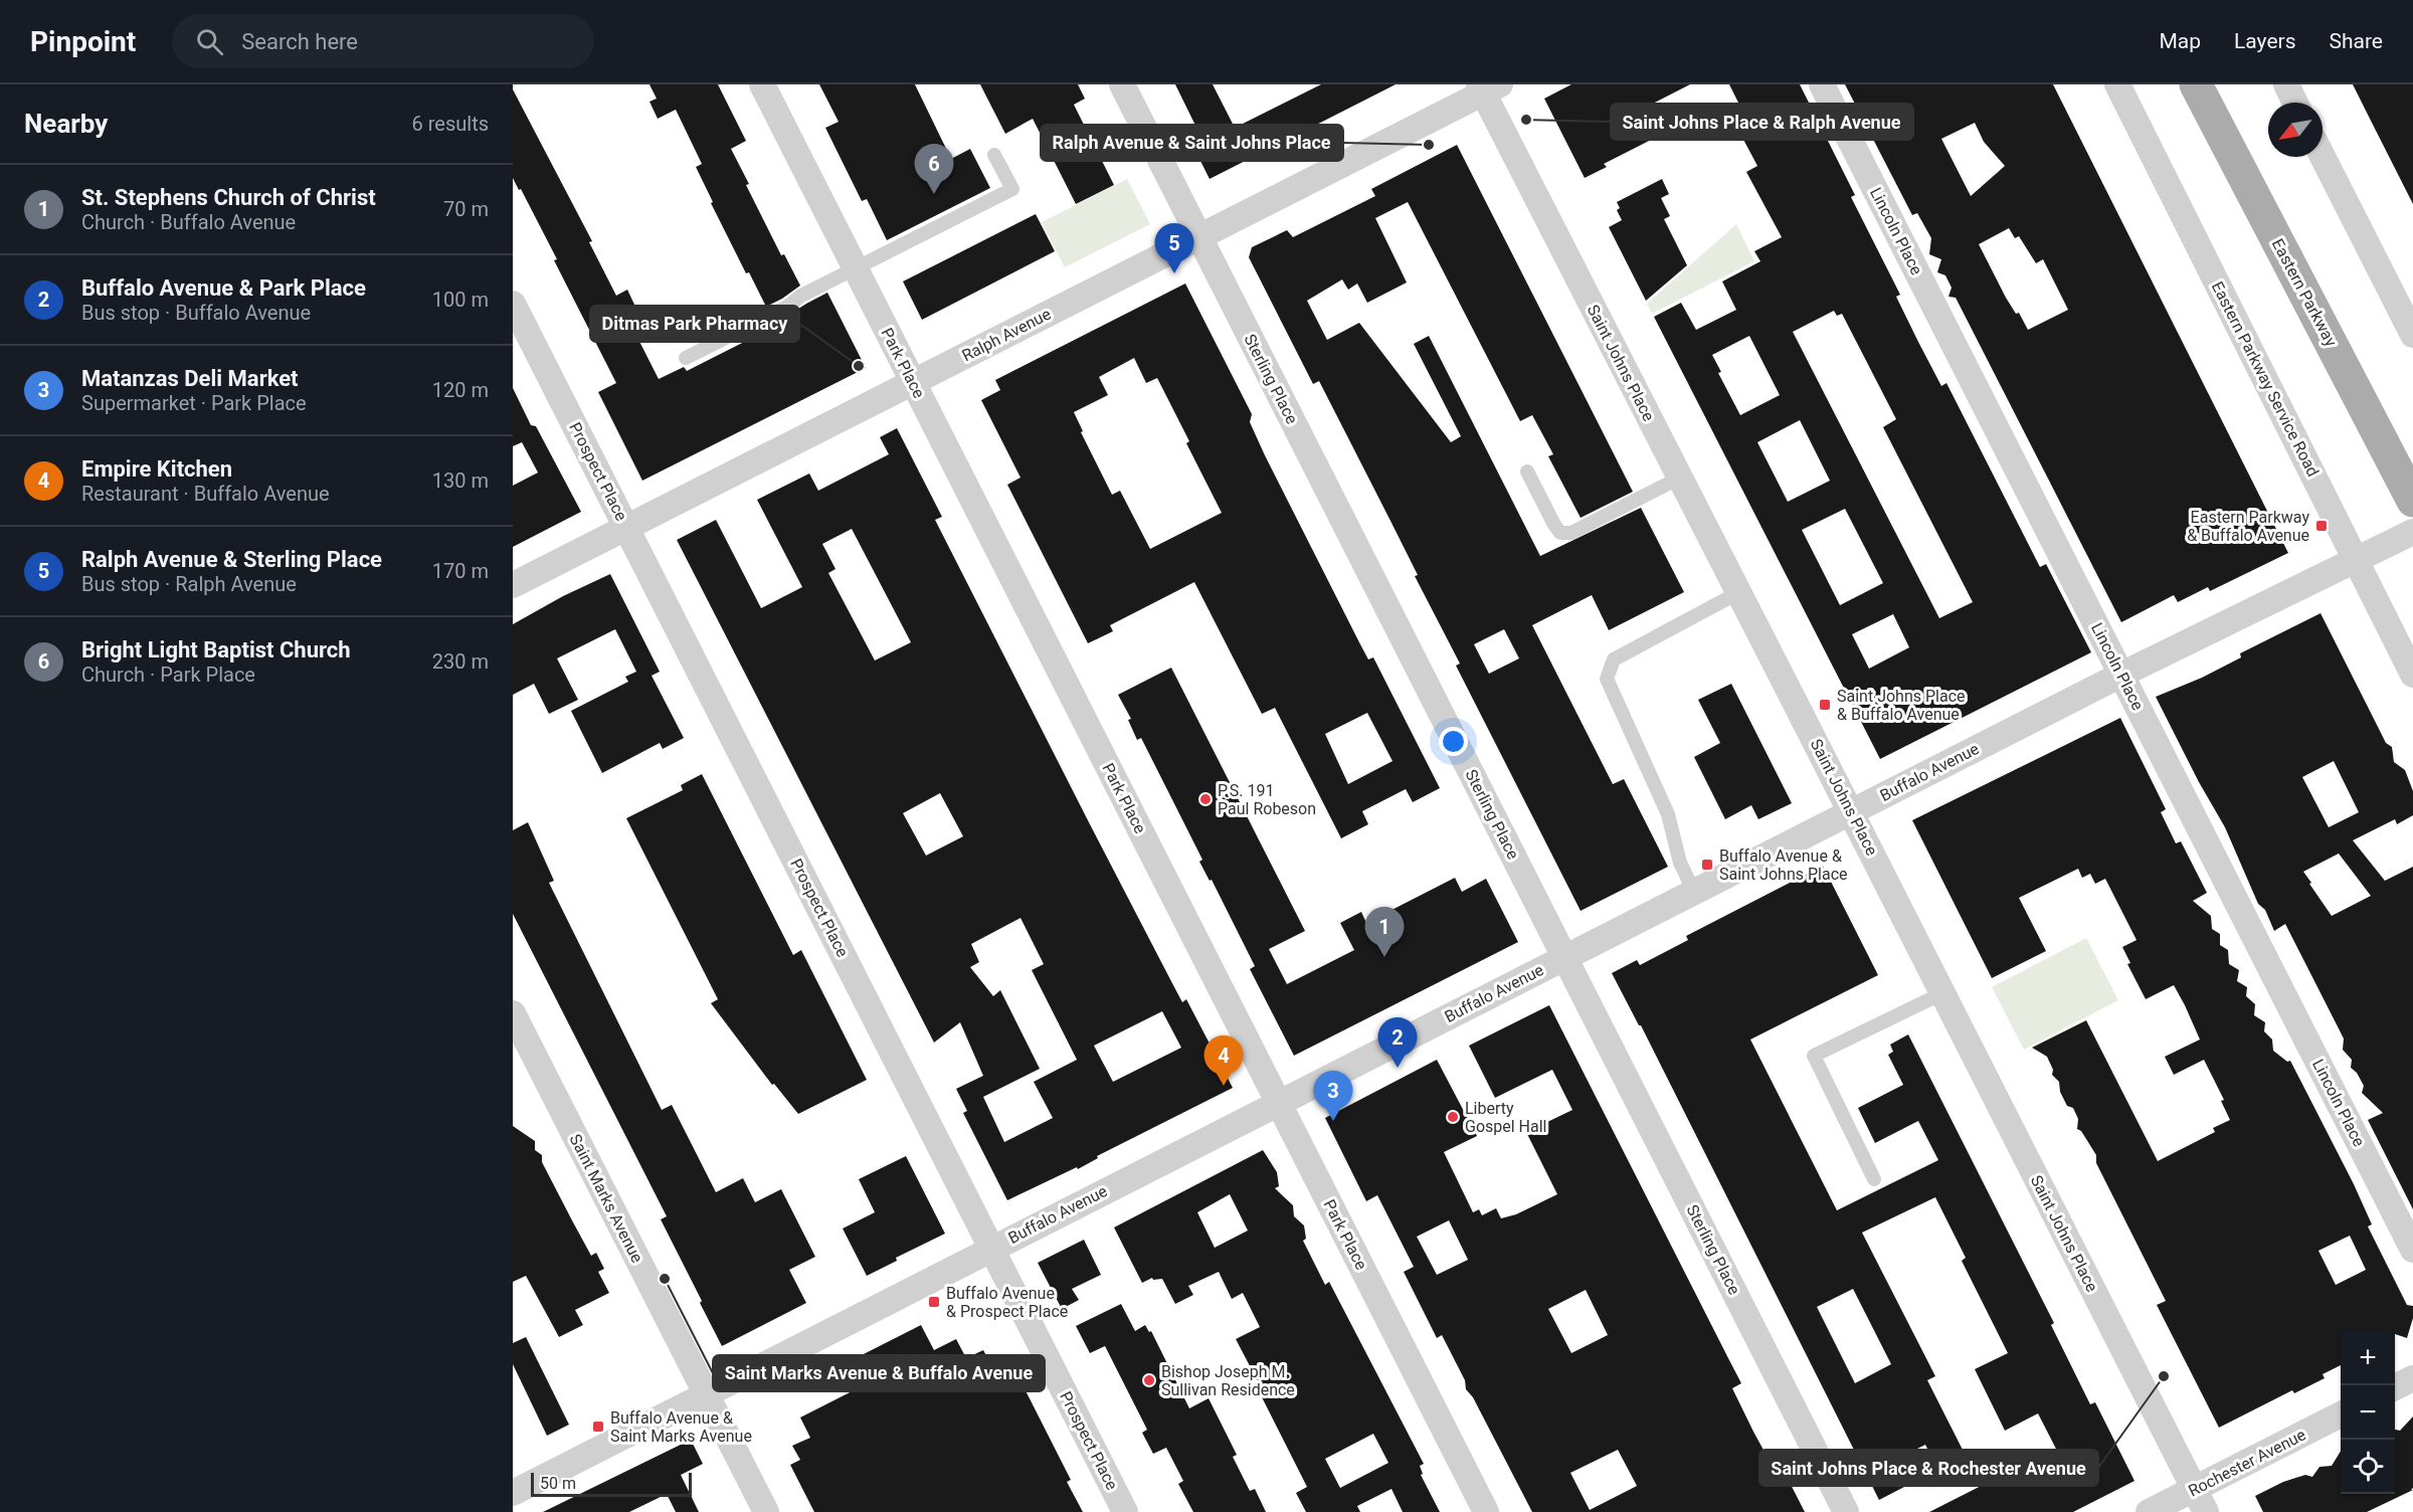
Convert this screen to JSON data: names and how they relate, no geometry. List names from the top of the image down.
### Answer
{
  "streets": {
    "main road": ["Eastern Parkway"],
    "street": [
      "Lincoln Place",
      "Ralph Avenue",
      "Park Place",
      "Saint Johns Place",
      "Sterling Place",
      "Eastern Parkway Service Road",
      "Prospect Place",
      "Buffalo Avenue",
      "Saint Marks Avenue",
      "Rochester Avenue"
    ]
  },
  "crossings": [
    ["Lincoln Place", "Buffalo Avenue"],
    ["Ralph Avenue", "Park Place"],
    ["Ralph Avenue", "Saint Johns Place"],
    ["Ralph Avenue", "Sterling Place"],
    ["Ralph Avenue", "Prospect Place"],
    ["Park Place", "Buffalo Avenue"],
    ["Saint Johns Place", "Buffalo Avenue"],
    ["Saint Johns Place", "Rochester Avenue"],
    ["Sterling Place", "Buffalo Avenue"],
    ["Eastern Parkway Service Road", "Buffalo Avenue"],
    ["Prospect Place", "Buffalo Avenue"],
    ["Buffalo Avenue", "Saint Marks Avenue"]
  ],
  "places": {
    "other": [
      "Saint Johns Place & Ralph Avenue",
      "Ralph Avenue & Saint Johns Place",
      "Ditmas Park Pharmacy",
      "P.S. 191 Paul Robeson",
      "Liberty Gospel Hall",
      "Saint Marks Avenue & Buffalo Avenue",
      "Saint Johns Place & Rochester Avenue",
      "Bishop Joseph M. Sullivan Residence"
    ],
    "transit": [
      "Eastern Parkway & Buffalo Avenue",
      "Saint Johns Place & Buffalo Avenue",
      "Buffalo Avenue & Saint Johns Place",
      "Buffalo Avenue & Prospect Place",
      "Buffalo Avenue & Saint Marks Avenue"
    ]
  },
  "scale_bar": "50 m",
  "north": "bottom left",
  "page": {
    "header": "Pinpoint",
    "search": "Search here",
    "nav": ["Map", "Layers", "Share"],
    "heading": ["Nearby", "6 results"],
    "pins": [
      "6",
      "5",
      "1",
      "2",
      "4",
      "3"
    ],
    "list": [
      {
        "mark": "1",
        "name": "St. Stephens Church of Christ",
        "note": "Church · Buffalo Avenue",
        "value": "70 m"
      },
      {
        "mark": "2",
        "name": "Buffalo Avenue & Park Place",
        "note": "Bus stop · Buffalo Avenue",
        "value": "100 m"
      },
      {
        "mark": "3",
        "name": "Matanzas Deli Market",
        "note": "Supermarket · Park Place",
        "value": "120 m"
      },
      {
        "mark": "4",
        "name": "Empire Kitchen",
        "note": "Restaurant · Buffalo Avenue",
        "value": "130 m"
      },
      {
        "mark": "5",
        "name": "Ralph Avenue & Sterling Place",
        "note": "Bus stop · Ralph Avenue",
        "value": "170 m"
      },
      {
        "mark": "6",
        "name": "Bright Light Baptist Church",
        "note": "Church · Park Place",
        "value": "230 m"
      }
    ],
    "map_buttons": ["+", "−"],
    "scale": "50 m"
  }
}
